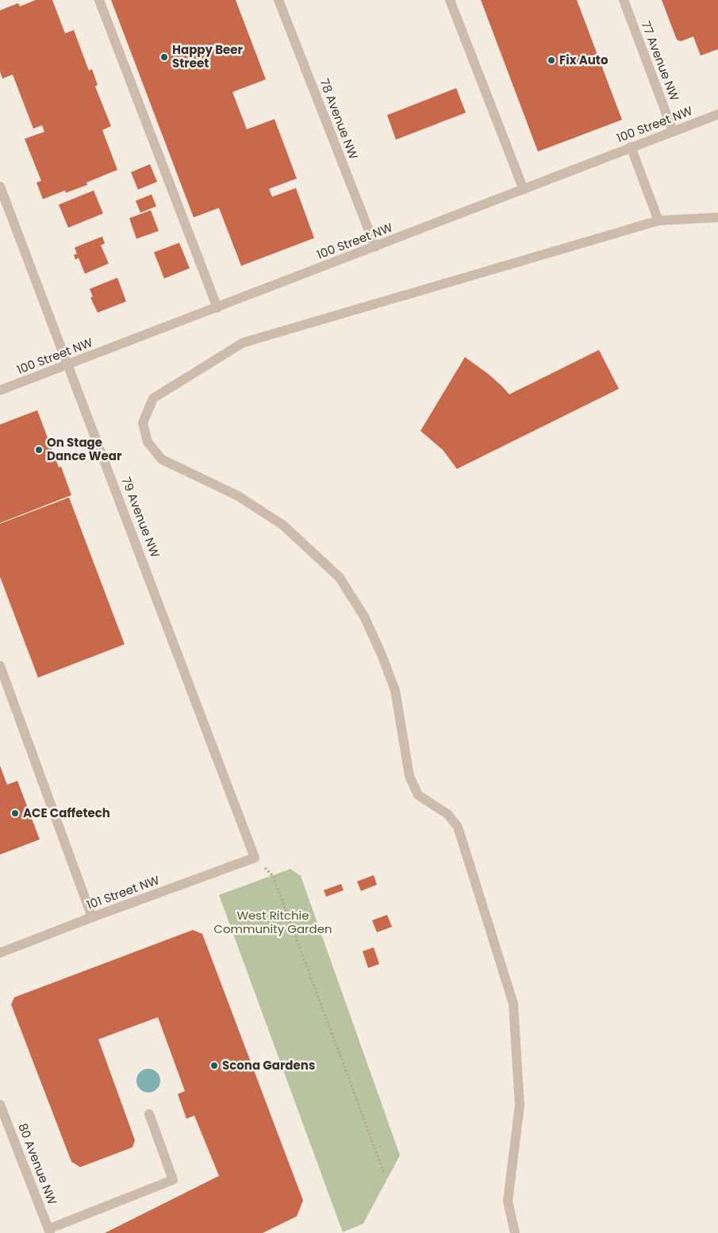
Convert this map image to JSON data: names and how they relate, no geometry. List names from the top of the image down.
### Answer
{
  "streets": {
    "street": [
      "77 Avenue NW",
      "78 Avenue NW",
      "100 Street NW",
      "79 Avenue NW",
      "101 Street NW",
      "80 Avenue NW"
    ]
  },
  "crossings": [
    ["77 Avenue NW", "100 Street NW"],
    ["78 Avenue NW", "100 Street NW"],
    ["100 Street NW", "79 Avenue NW"],
    ["79 Avenue NW", "101 Street NW"]
  ],
  "parks": ["West Ritchie Community Garden"],
  "places": [
    "Happy Beer Street",
    "Fix Auto",
    "On Stage Dance Wear",
    "ACE Caffetech",
    "Scona Gardens"
  ]
}
